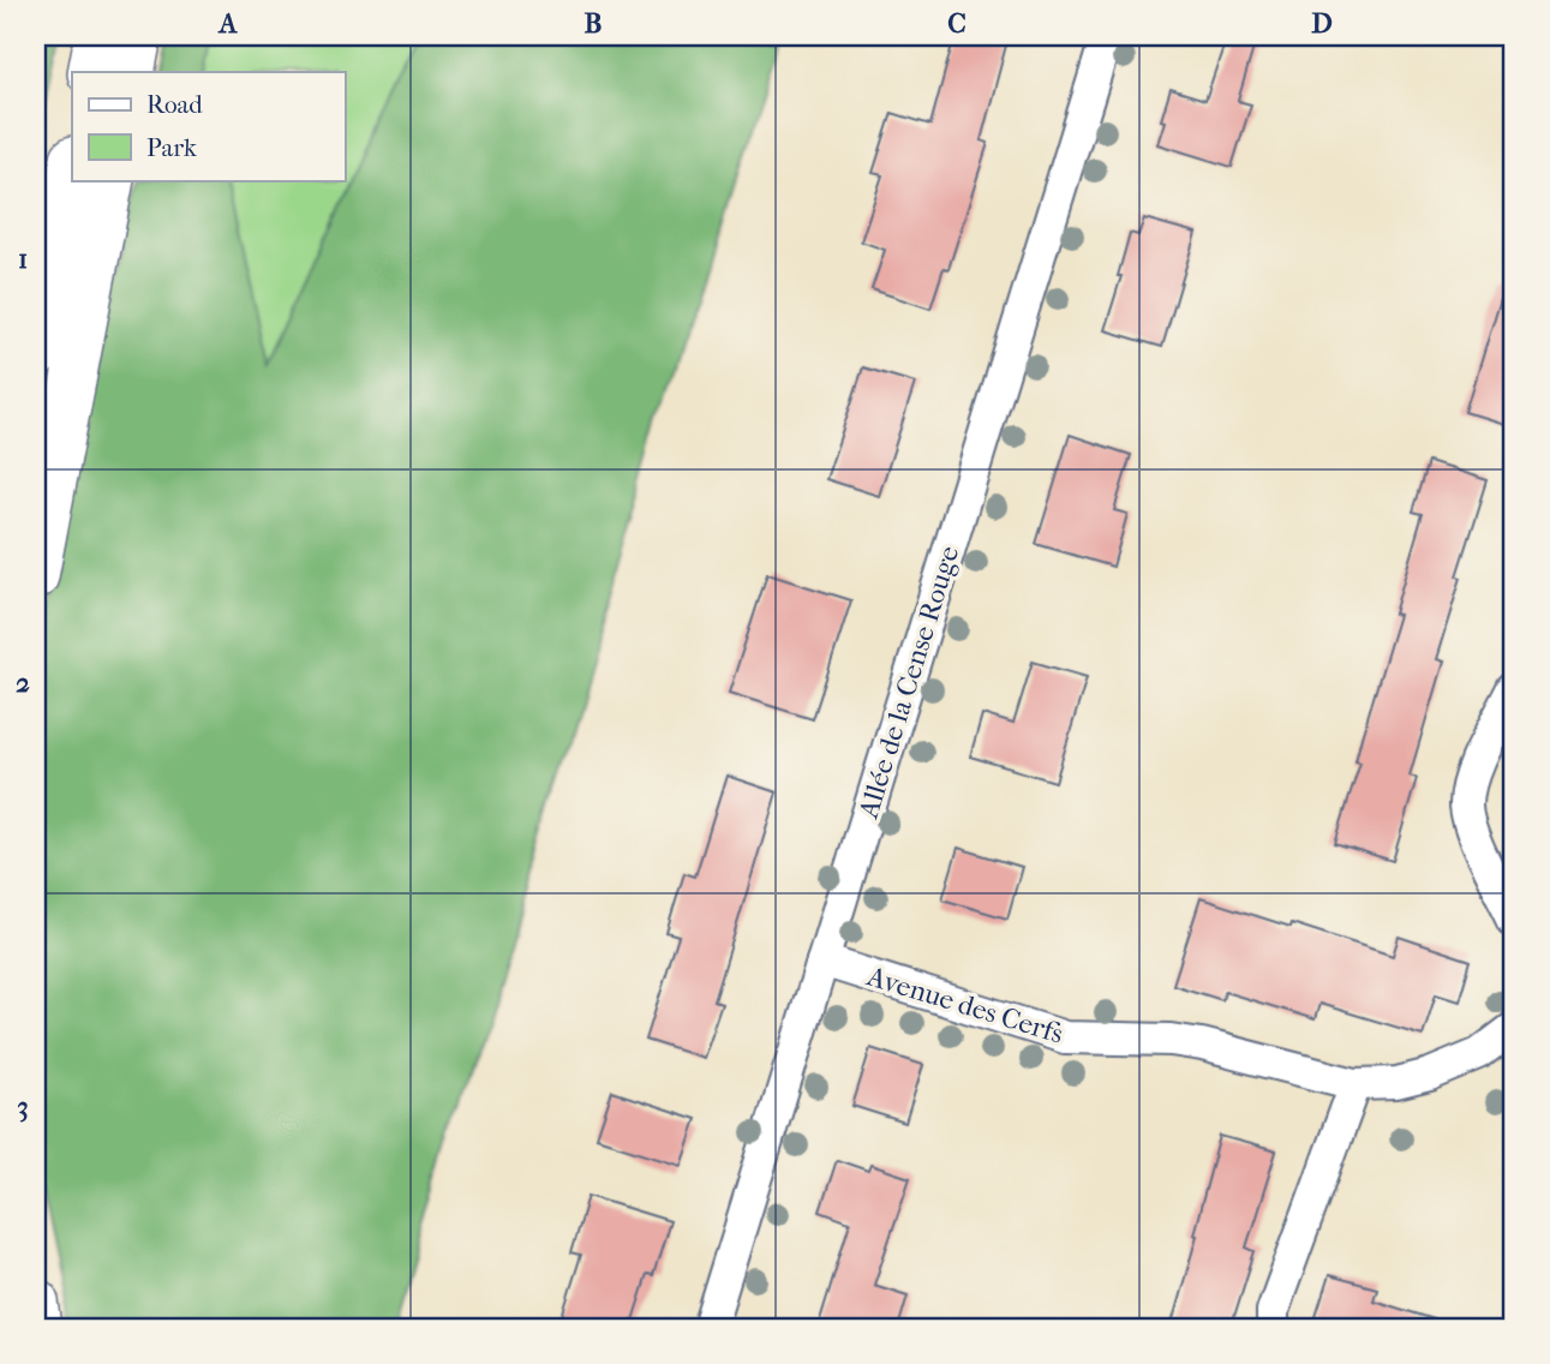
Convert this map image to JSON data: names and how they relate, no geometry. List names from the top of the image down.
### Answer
{
  "streets": {
    "street": ["Allée de la Cense Rouge", "Avenue des Cerfs"]
  },
  "crossings": [
    ["Allée de la Cense Rouge", "Avenue des Cerfs"]
  ],
  "legend": ["Road", "Park"],
  "grid": {
    "columns": [
      "A",
      "B",
      "C",
      "D"
    ],
    "rows": ["1", "2", "3"]
  }
}
